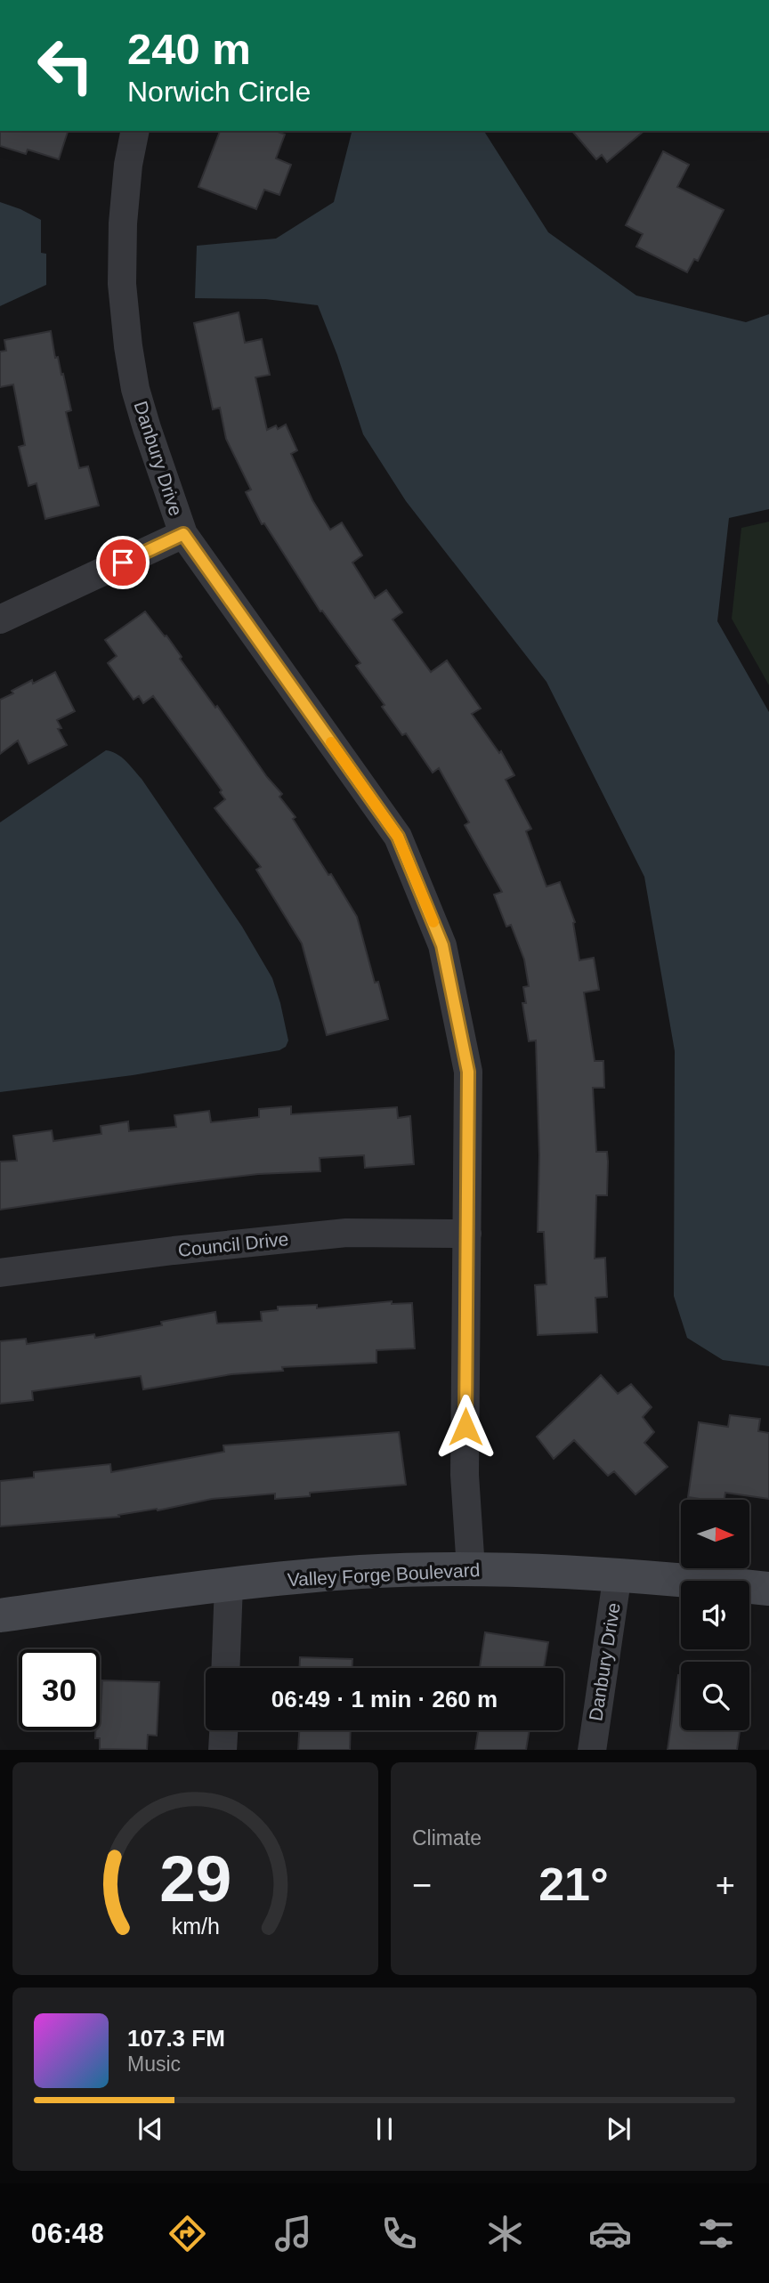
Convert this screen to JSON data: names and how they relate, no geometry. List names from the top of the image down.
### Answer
{
  "streets": {
    "street": ["Danbury Drive", "Council Drive", "Valley Forge Boulevard"]
  },
  "crossings": [
    ["Danbury Drive", "Council Drive"],
    ["Danbury Drive", "Valley Forge Boulevard"]
  ],
  "north": "right",
  "page": {
    "turn": ["240 m", "Norwich Circle"],
    "limit": "30",
    "trip": "06:49 · 1 min · 260 m",
    "tile": "Climate",
    "heat": ["−", "21°", "+"],
    "song": ["107.3 FM", "Music"],
    "tabs": "06:48",
    "gauge": ["29", "km/h"]
  }
}
